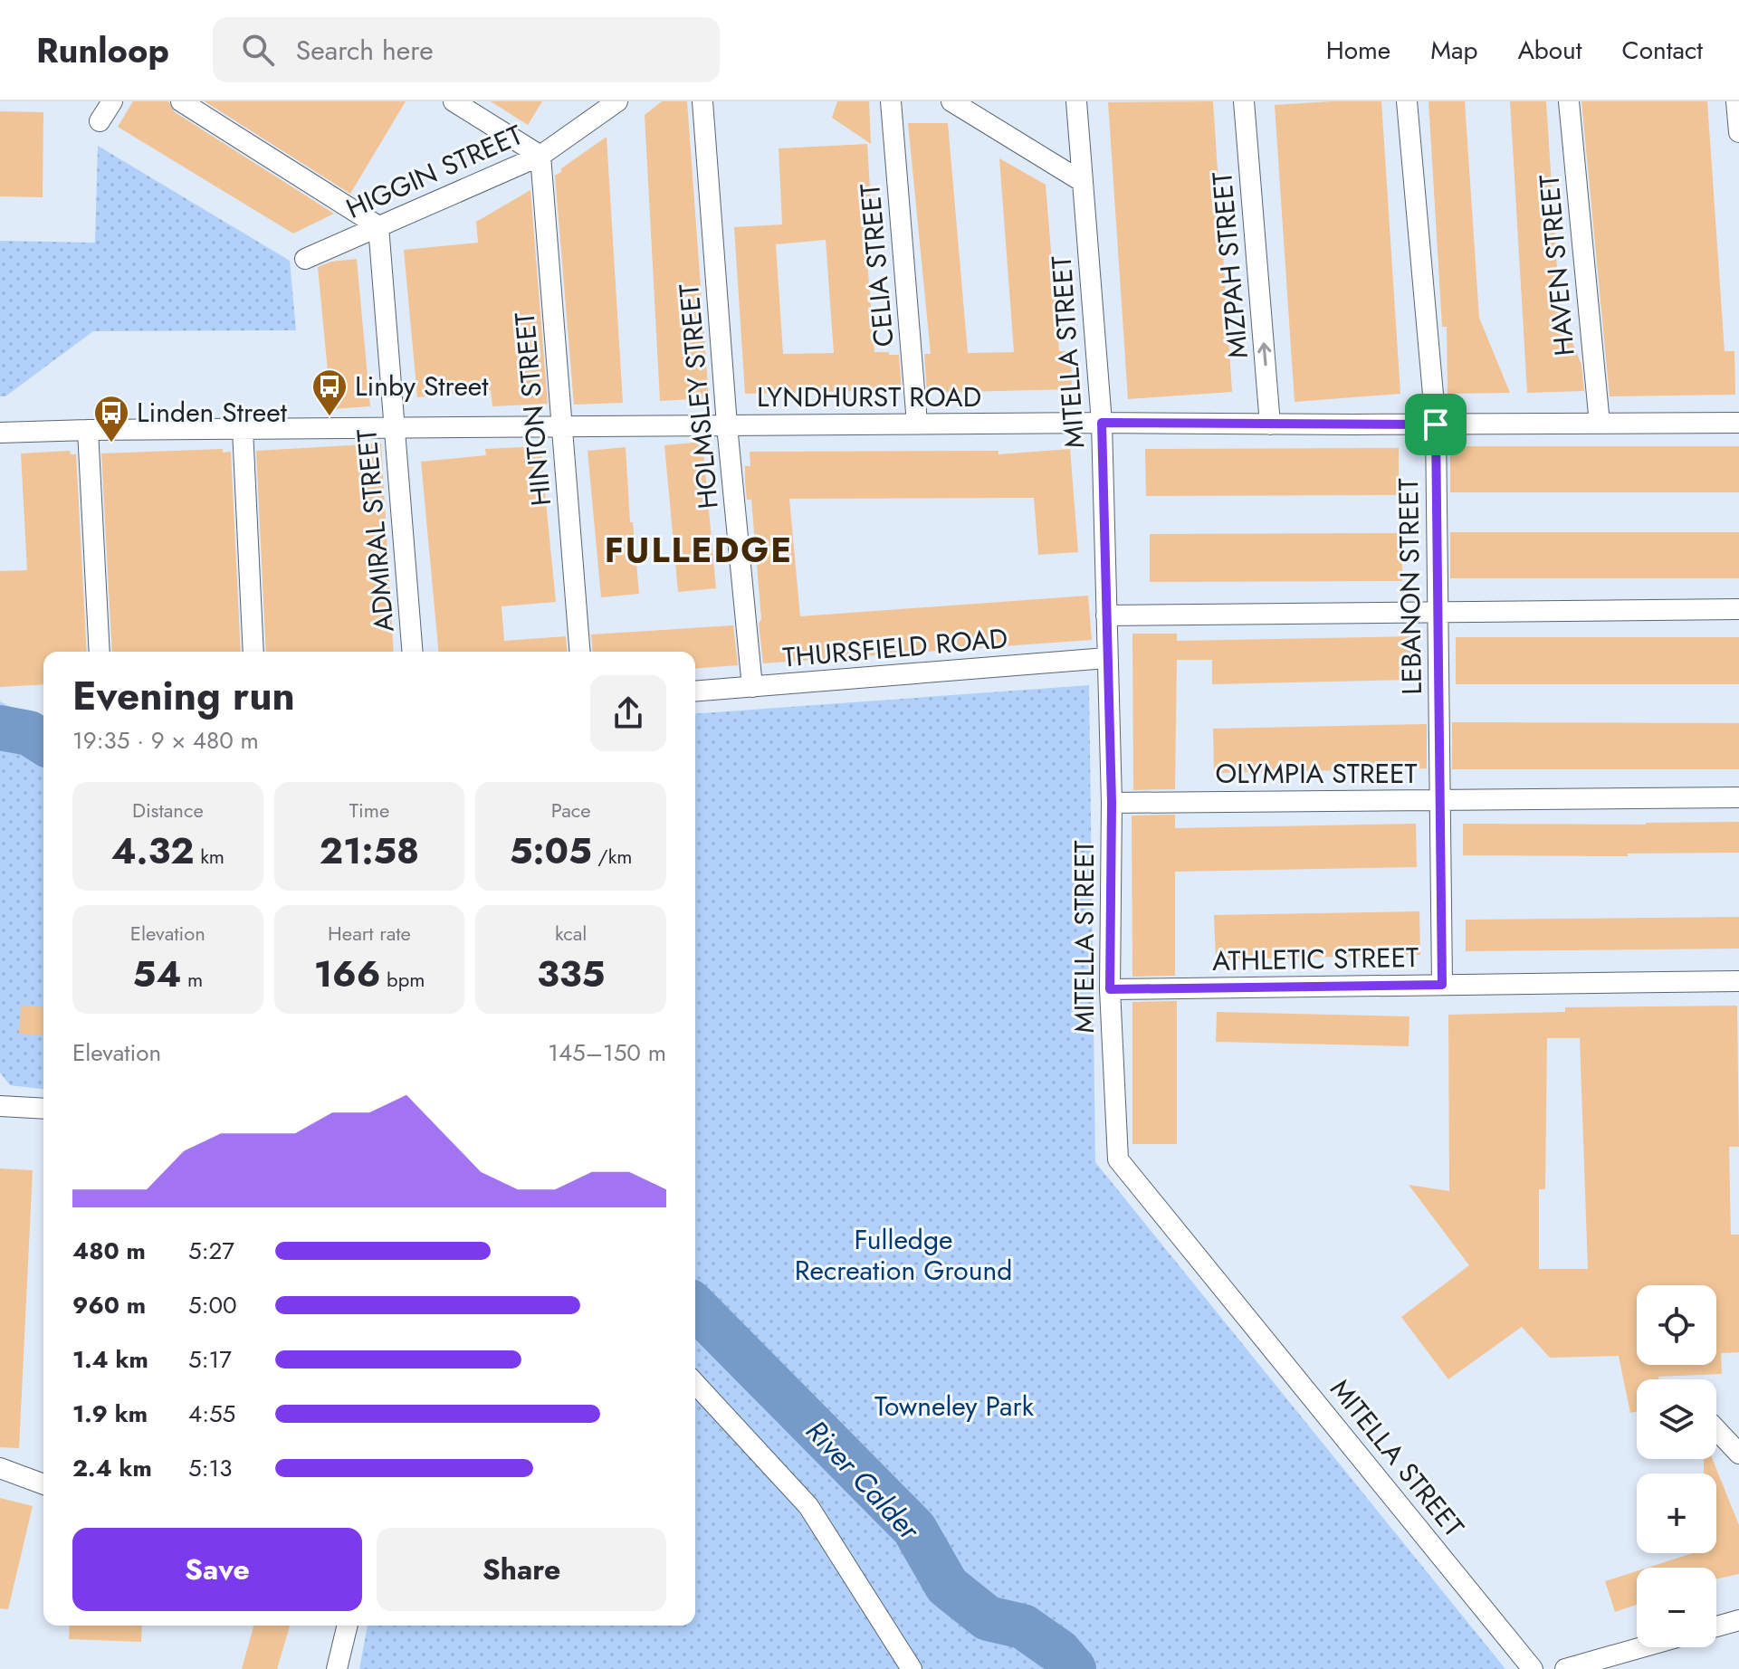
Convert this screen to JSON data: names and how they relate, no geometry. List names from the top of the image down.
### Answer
{
  "streets": {
    "street": [
      "HIGGIN STREET",
      "CELIA STREET",
      "MIZPAH STREET",
      "HAVEN STREET",
      "MITELLA STREET",
      "HOLMSLEY STREET",
      "LYNDHURST ROAD",
      "HINTON STREET",
      "ADMIRAL STREET",
      "LEBANON STREET",
      "THURSFIELD ROAD",
      "OLYMPIA STREET",
      "ATHLETIC STREET"
    ]
  },
  "crossings": [
    ["HIGGIN STREET", "HINTON STREET"],
    ["HIGGIN STREET", "ADMIRAL STREET"],
    ["CELIA STREET", "LYNDHURST ROAD"],
    ["MIZPAH STREET", "LYNDHURST ROAD"],
    ["HAVEN STREET", "LYNDHURST ROAD"],
    ["MITELLA STREET", "LYNDHURST ROAD"],
    ["MITELLA STREET", "THURSFIELD ROAD"],
    ["MITELLA STREET", "OLYMPIA STREET"],
    ["MITELLA STREET", "ATHLETIC STREET"],
    ["HOLMSLEY STREET", "LYNDHURST ROAD"],
    ["HOLMSLEY STREET", "THURSFIELD ROAD"],
    ["LYNDHURST ROAD", "HINTON STREET"],
    ["LYNDHURST ROAD", "ADMIRAL STREET"],
    ["LYNDHURST ROAD", "LEBANON STREET"],
    ["LEBANON STREET", "OLYMPIA STREET"],
    ["LEBANON STREET", "ATHLETIC STREET"]
  ],
  "one_way": ["MIZPAH STREET"],
  "districts": ["FULLEDGE"],
  "water": ["River Calder"],
  "parks": ["Fulledge Recreation Ground", "Towneley Park"],
  "places": {
    "bus stop": ["Linby Street", "Linden Street"]
  },
  "page": {
    "header": "Runloop",
    "search": "Search here",
    "nav": [
      "Home",
      "Map",
      "About",
      "Contact"
    ],
    "heading": ["Evening run", "19:35 · 9 × 480 m"],
    "stats": [
      ["Distance", "4.32 km"],
      ["Time", "21:58"],
      ["Pace", "5:05 /km"],
      ["Elevation", "54 m"],
      ["Heart rate", "166 bpm"],
      ["kcal", "335"]
    ],
    "chart": ["Elevation", "145–150 m"],
    "list": [
      {
        "name": "480 m",
        "note": "5:27"
      },
      {
        "name": "960 m",
        "note": "5:00"
      },
      {
        "name": "1.4 km",
        "note": "5:17"
      },
      {
        "name": "1.9 km",
        "note": "4:55"
      },
      {
        "name": "2.4 km",
        "note": "5:13"
      }
    ],
    "map_buttons": ["+", "−"],
    "buttons": ["Save", "Share"]
  }
}
